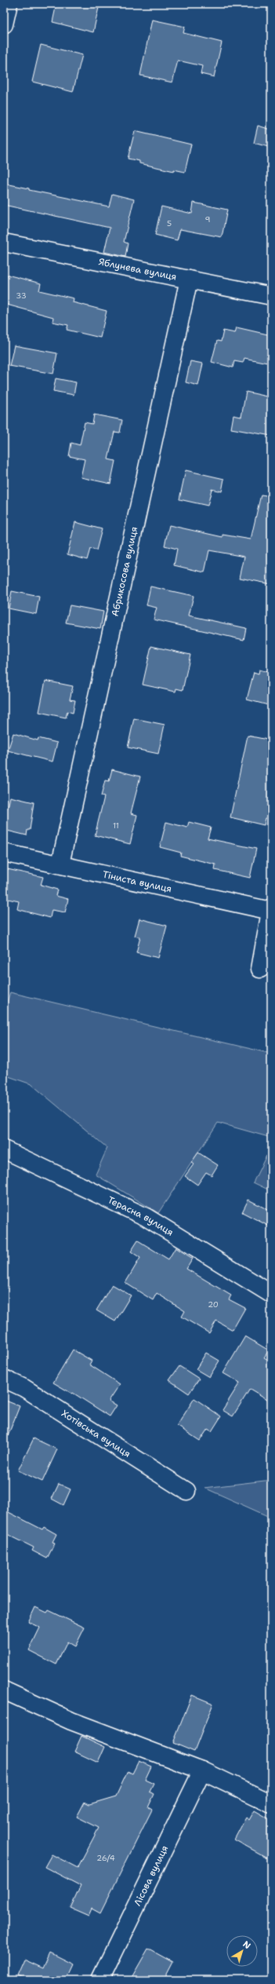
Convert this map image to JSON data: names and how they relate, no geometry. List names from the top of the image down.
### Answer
{
  "streets": {
    "street": [
      "Яблунева вулиця",
      "Абрикосова вулиця",
      "Тіниста вулиця",
      "Терасна вулиця",
      "Хотівська вулиця",
      "Лісова вулиця"
    ]
  },
  "crossings": [
    ["Яблунева вулиця", "Абрикосова вулиця"],
    ["Абрикосова вулиця", "Тіниста вулиця"]
  ],
  "house_numbers": [
    "9",
    "5",
    "33",
    "11",
    "20",
    "26/4"
  ],
  "north": "top right"
}
